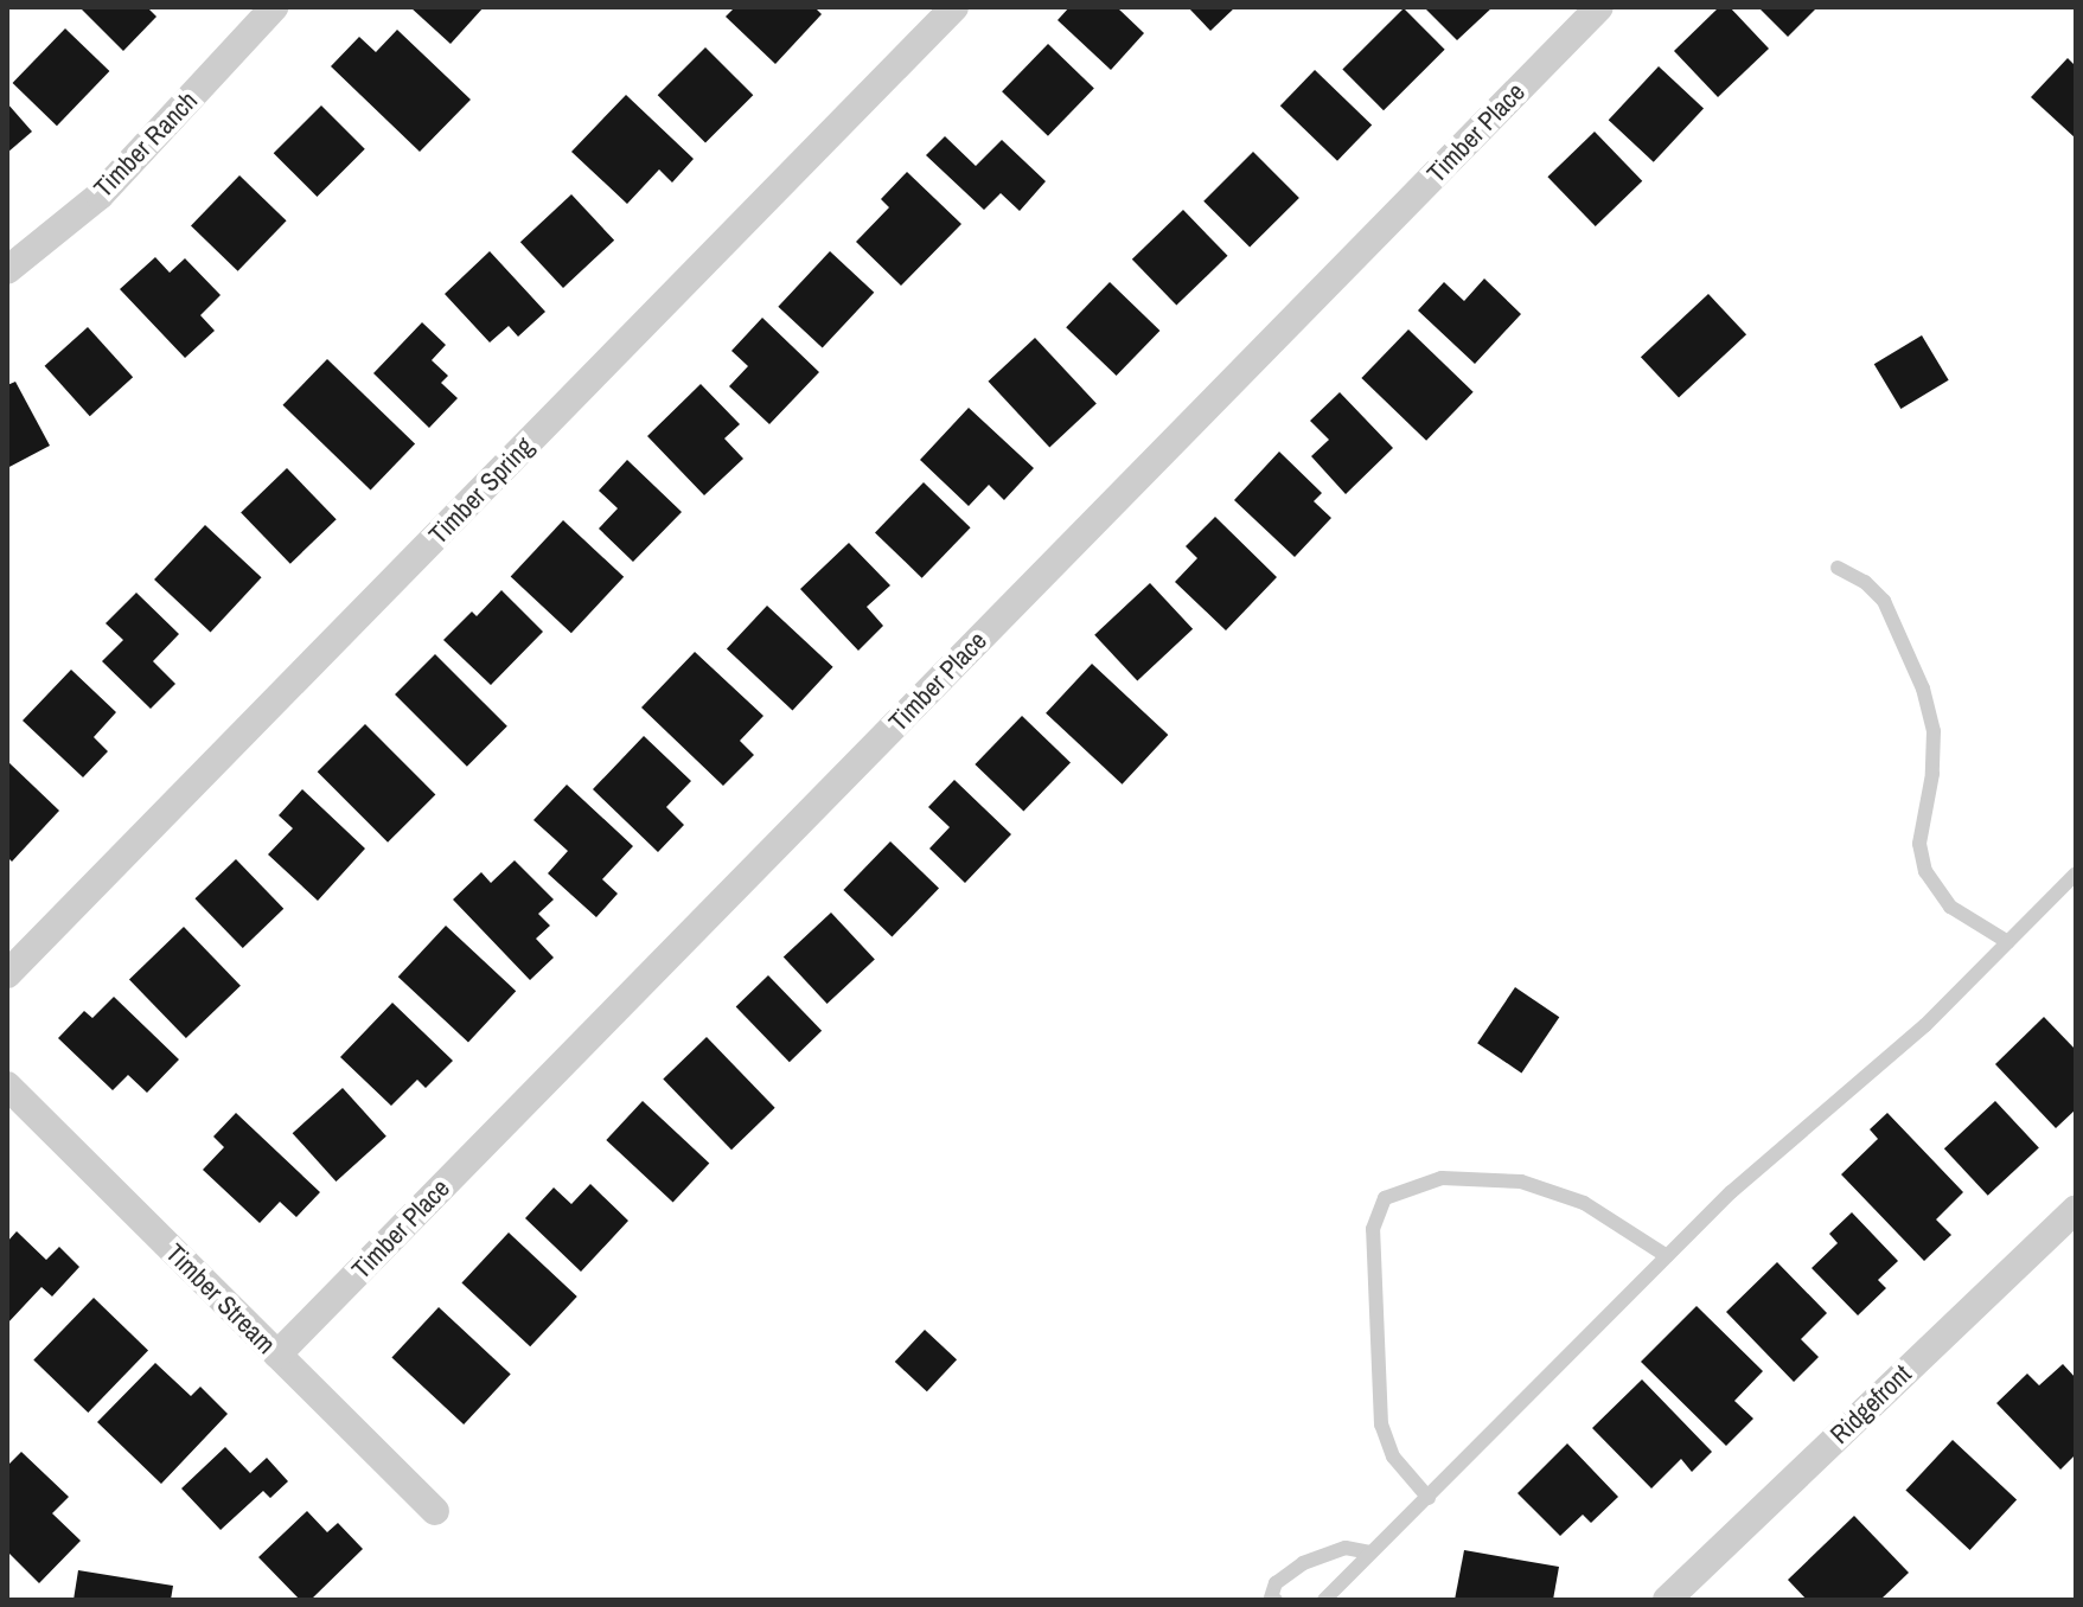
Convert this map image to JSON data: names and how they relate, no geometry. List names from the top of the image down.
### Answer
{
  "streets": {
    "street": [
      "Timber Place",
      "Timber Ranch",
      "Timber Spring",
      "Timber Stream",
      "Ridgefront"
    ]
  },
  "crossings": [
    ["Timber Place", "Timber Stream"]
  ]
}
